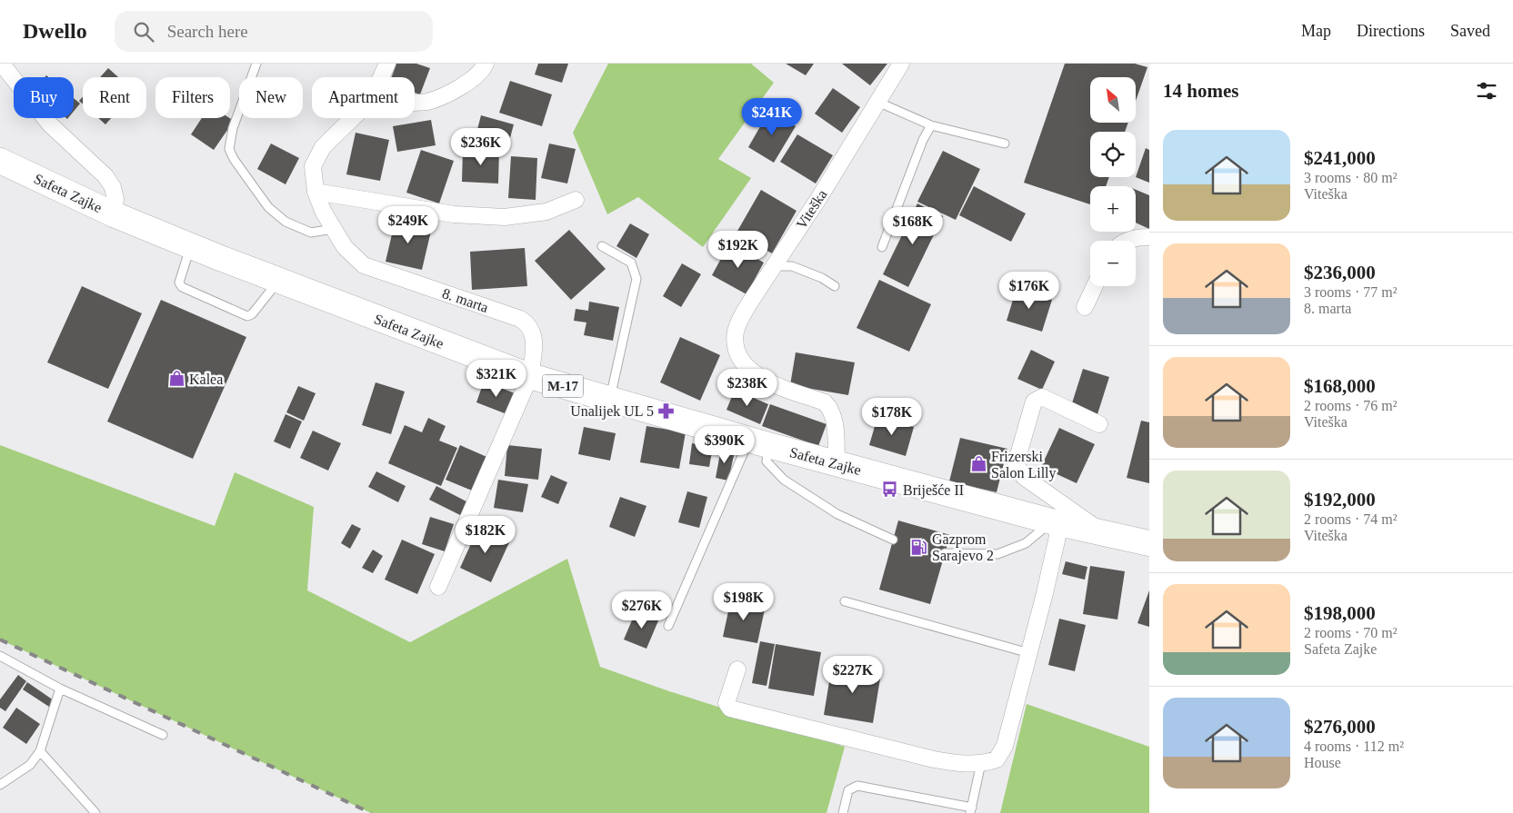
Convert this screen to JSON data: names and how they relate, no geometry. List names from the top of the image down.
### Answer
{
  "streets": {
    "main road": ["Safeta Zajke", "M-17"],
    "street": ["Viteška", "8. marta"]
  },
  "crossings": [
    ["Safeta Zajke", "Viteška"],
    ["Safeta Zajke", "8. marta"]
  ],
  "places": {
    "shop": ["Kalea", "Frizerski Salon Lilly"],
    "pharmacy": ["Unalijek UL 5"],
    "bus stop": ["Briješće II"],
    "fuel station": ["Gazprom Sarajevo 2"]
  },
  "north": "top left",
  "page": {
    "header": "Dwello",
    "search": "Search here",
    "nav": ["Map", "Directions", "Saved"],
    "heading": "14 homes",
    "map_buttons": ["+", "−"],
    "chip": [
      "Buy",
      "Rent",
      "Filters",
      "New",
      "Apartment"
    ],
    "price": [
      "$241K",
      "$236K",
      "$249K",
      "$168K",
      "$192K",
      "$176K",
      "$321K",
      "$238K",
      "$178K",
      "$390K",
      "$182K",
      "$198K",
      "$276K",
      "$227K"
    ],
    "list": [
      {
        "name": "$241,000",
        "note": "3 rooms · 80 m² · Viteška"
      },
      {
        "name": "$236,000",
        "note": "3 rooms · 77 m² · 8. marta"
      },
      {
        "name": "$168,000",
        "note": "2 rooms · 76 m² · Viteška"
      },
      {
        "name": "$192,000",
        "note": "2 rooms · 74 m² · Viteška"
      },
      {
        "name": "$198,000",
        "note": "2 rooms · 70 m² · Safeta Zajke"
      },
      {
        "name": "$276,000",
        "note": "4 rooms · 112 m² · House"
      }
    ]
  }
}
